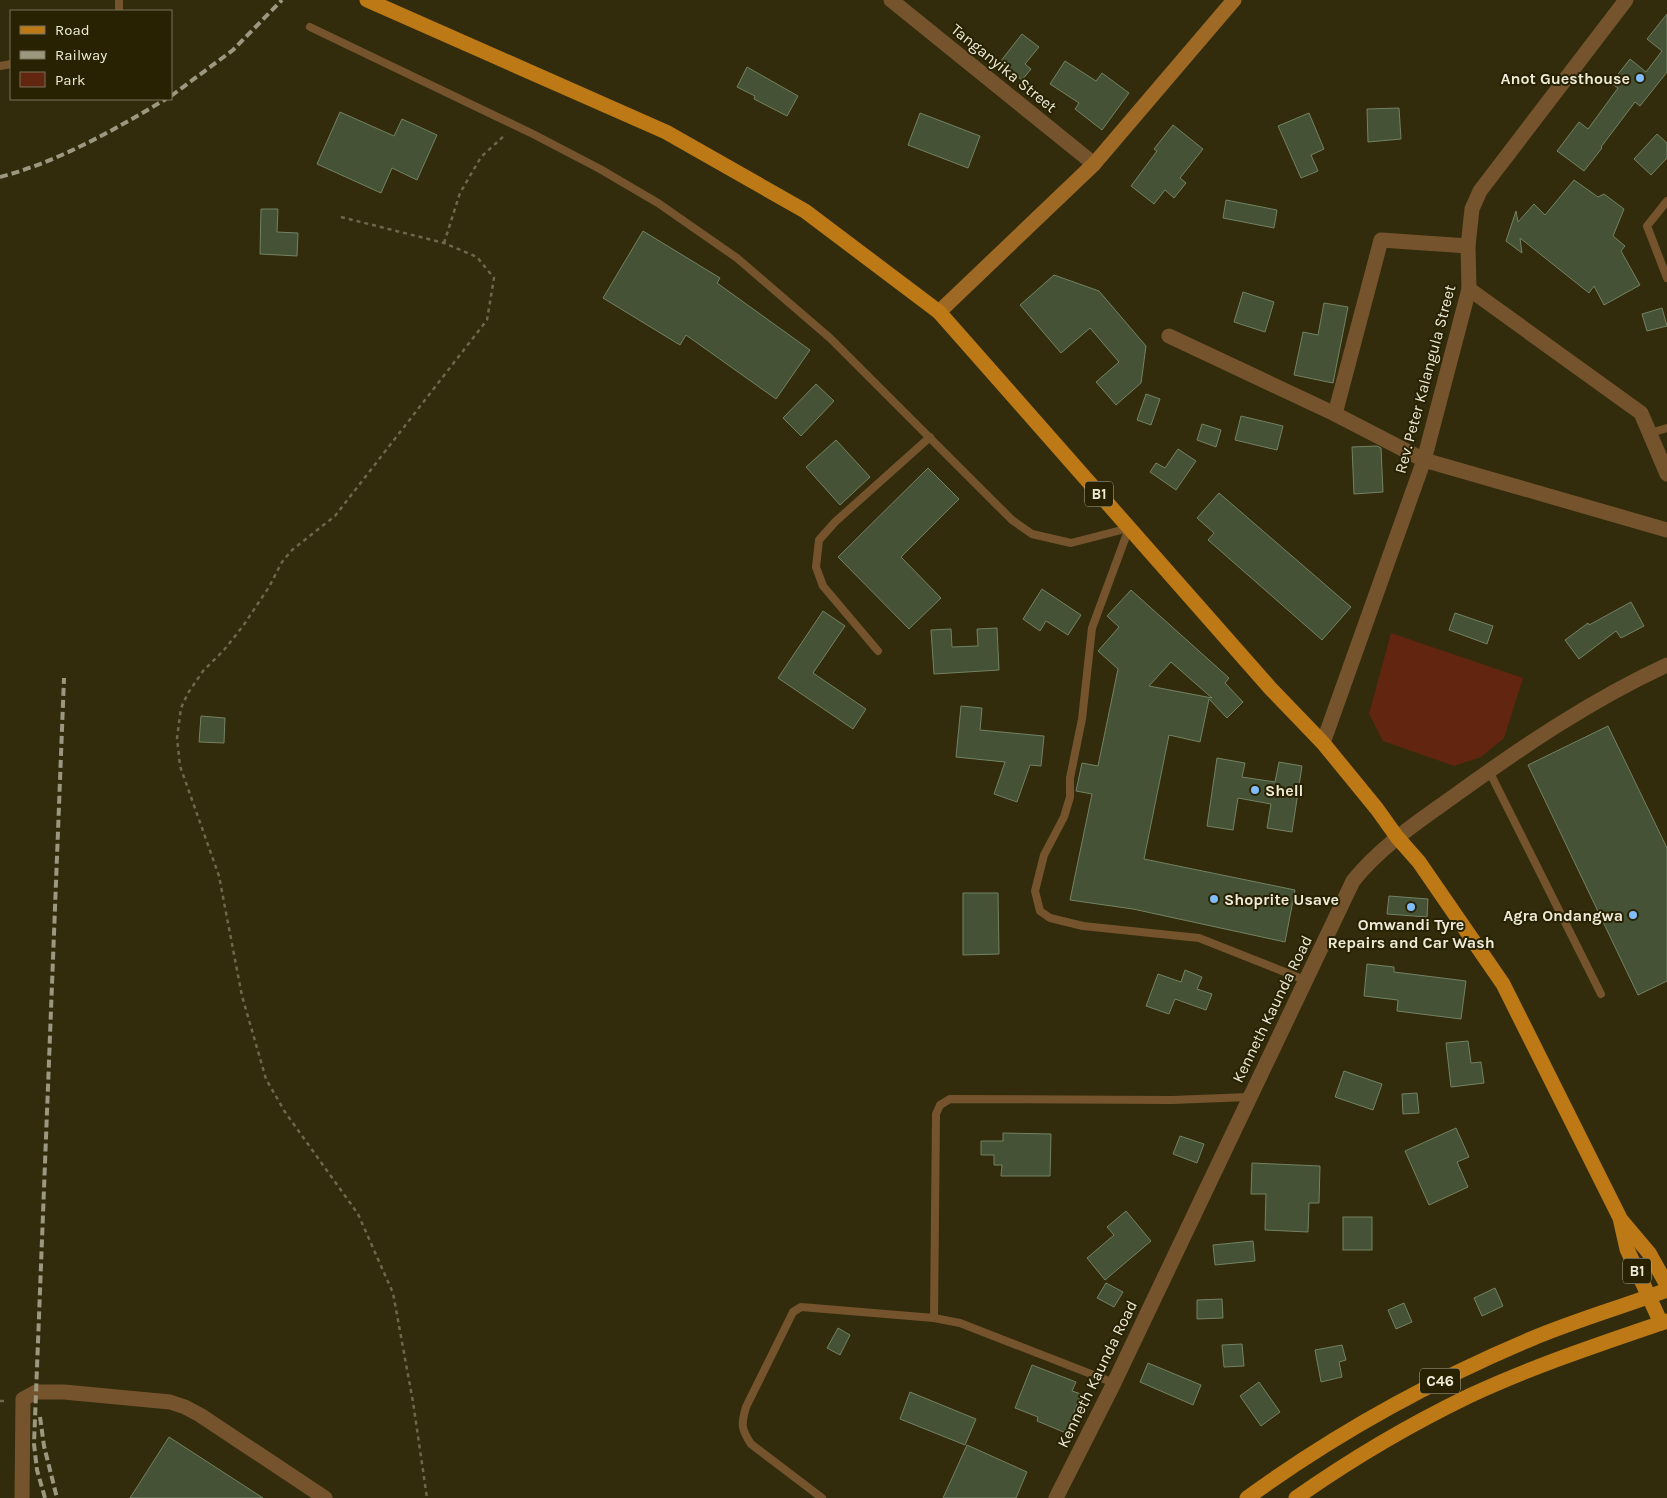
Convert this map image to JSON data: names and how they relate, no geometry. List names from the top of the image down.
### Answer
{
  "streets": {
    "main road": ["B1", "C46"],
    "street": ["Tanganyika Street", "Rev. Peter Kalangula Street", "Kenneth Kaunda Road"]
  },
  "crossings": [
    ["Rev. Peter Kalangula Street", "B1"],
    ["B1", "Kenneth Kaunda Road"],
    ["B1", "C46"]
  ],
  "places": [
    "Anot Guesthouse",
    "Shell",
    "Shoprite Usave",
    "Omwandi Tyre Repairs and Car Wash",
    "Agra Ondangwa"
  ],
  "legend": ["Road", "Railway", "Park"]
}
